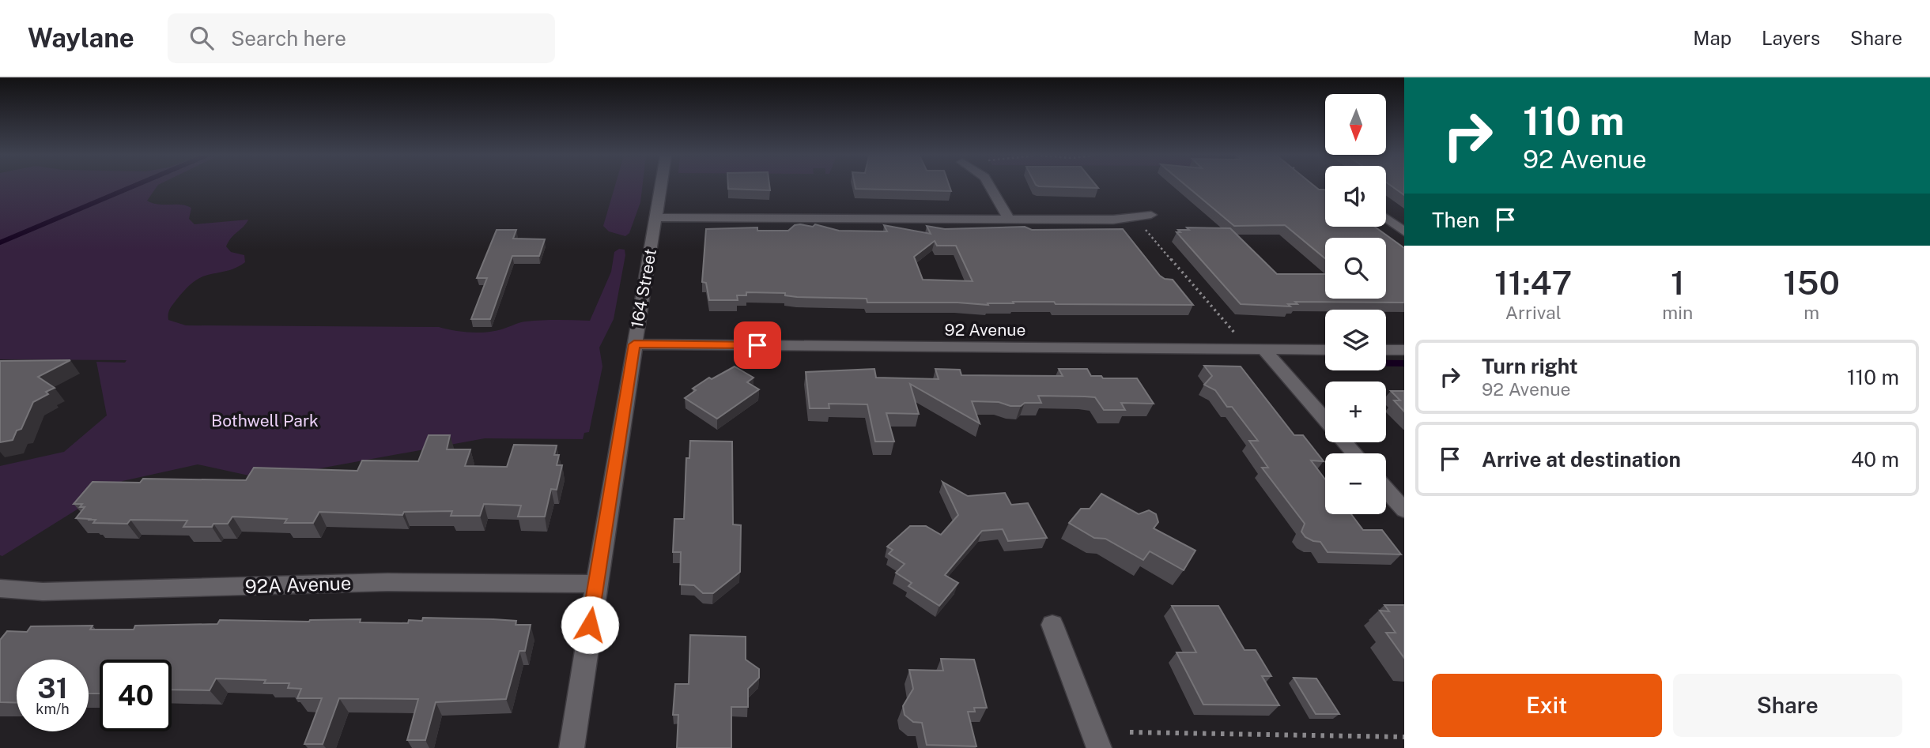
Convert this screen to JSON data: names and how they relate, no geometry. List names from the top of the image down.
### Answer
{
  "streets": {
    "street": ["164 Street", "92 Avenue", "92A Avenue"]
  },
  "crossings": [
    ["164 Street", "92 Avenue"],
    ["164 Street", "92A Avenue"]
  ],
  "parks": ["Bothwell Park"],
  "north": "bottom",
  "page": {
    "header": "Waylane",
    "search": "Search here",
    "nav": ["Map", "Layers", "Share"],
    "turn": ["110 m", "92 Avenue"],
    "map_buttons": ["+", "−"],
    "then": "Then",
    "eta": [
      "11:47",
      "Arrival",
      "1",
      "min",
      "150",
      "m"
    ],
    "list": [
      {
        "name": "Turn right",
        "note": "92 Avenue",
        "value": "110 m"
      },
      {
        "name": "Arrive at destination",
        "value": "40 m"
      }
    ],
    "speed": "31 km/h",
    "limit": "40",
    "buttons": ["Exit", "Share"]
  }
}
